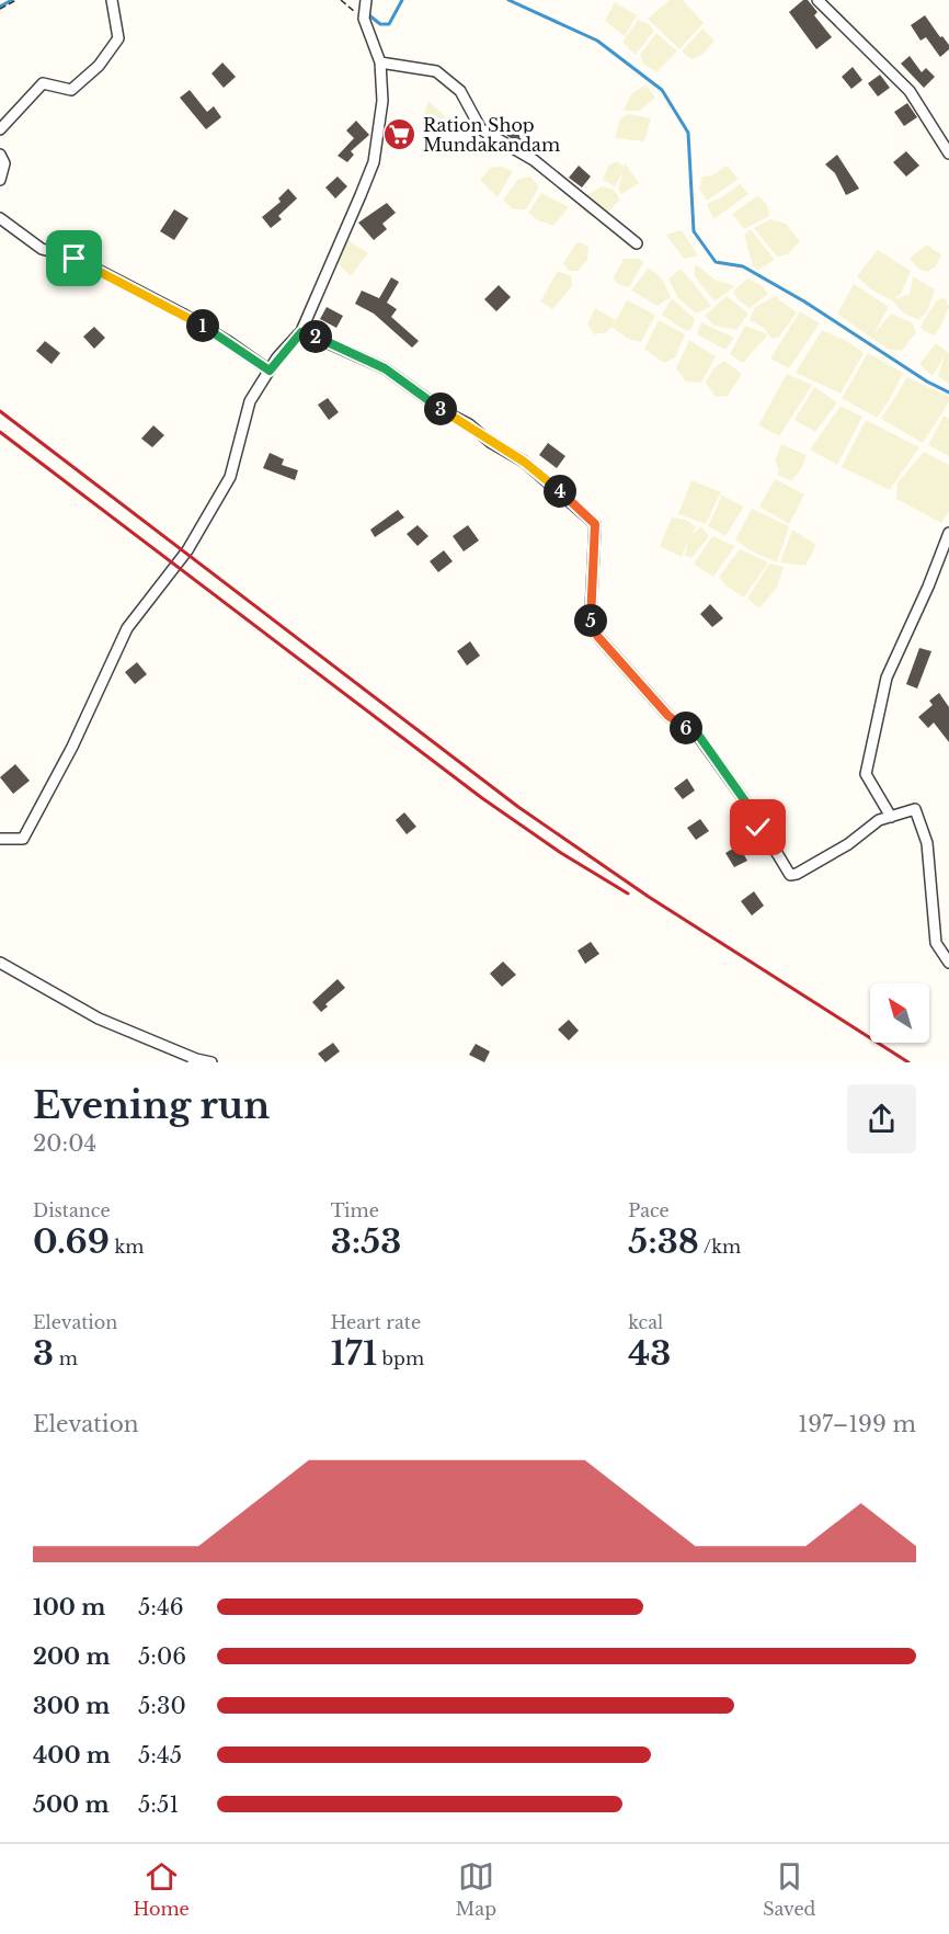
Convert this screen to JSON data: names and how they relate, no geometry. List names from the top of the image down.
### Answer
{
  "places": {
    "supermarket": ["Ration Shop Mundakandam"]
  },
  "north": "top left",
  "page": {
    "pins": [
      "1",
      "2",
      "3",
      "4",
      "5",
      "6"
    ],
    "heading": ["Evening run", "20:04"],
    "stats": [
      ["Distance", "0.69 km"],
      ["Time", "3:53"],
      ["Pace", "5:38 /km"],
      ["Elevation", "3 m"],
      ["Heart rate", "171 bpm"],
      ["kcal", "43"]
    ],
    "chart": ["Elevation", "197–199 m"],
    "list": [
      {
        "name": "100 m",
        "note": "5:46"
      },
      {
        "name": "200 m",
        "note": "5:06"
      },
      {
        "name": "300 m",
        "note": "5:30"
      },
      {
        "name": "400 m",
        "note": "5:45"
      },
      {
        "name": "500 m",
        "note": "5:51"
      }
    ],
    "tabs": ["Home", "Map", "Saved"]
  }
}
